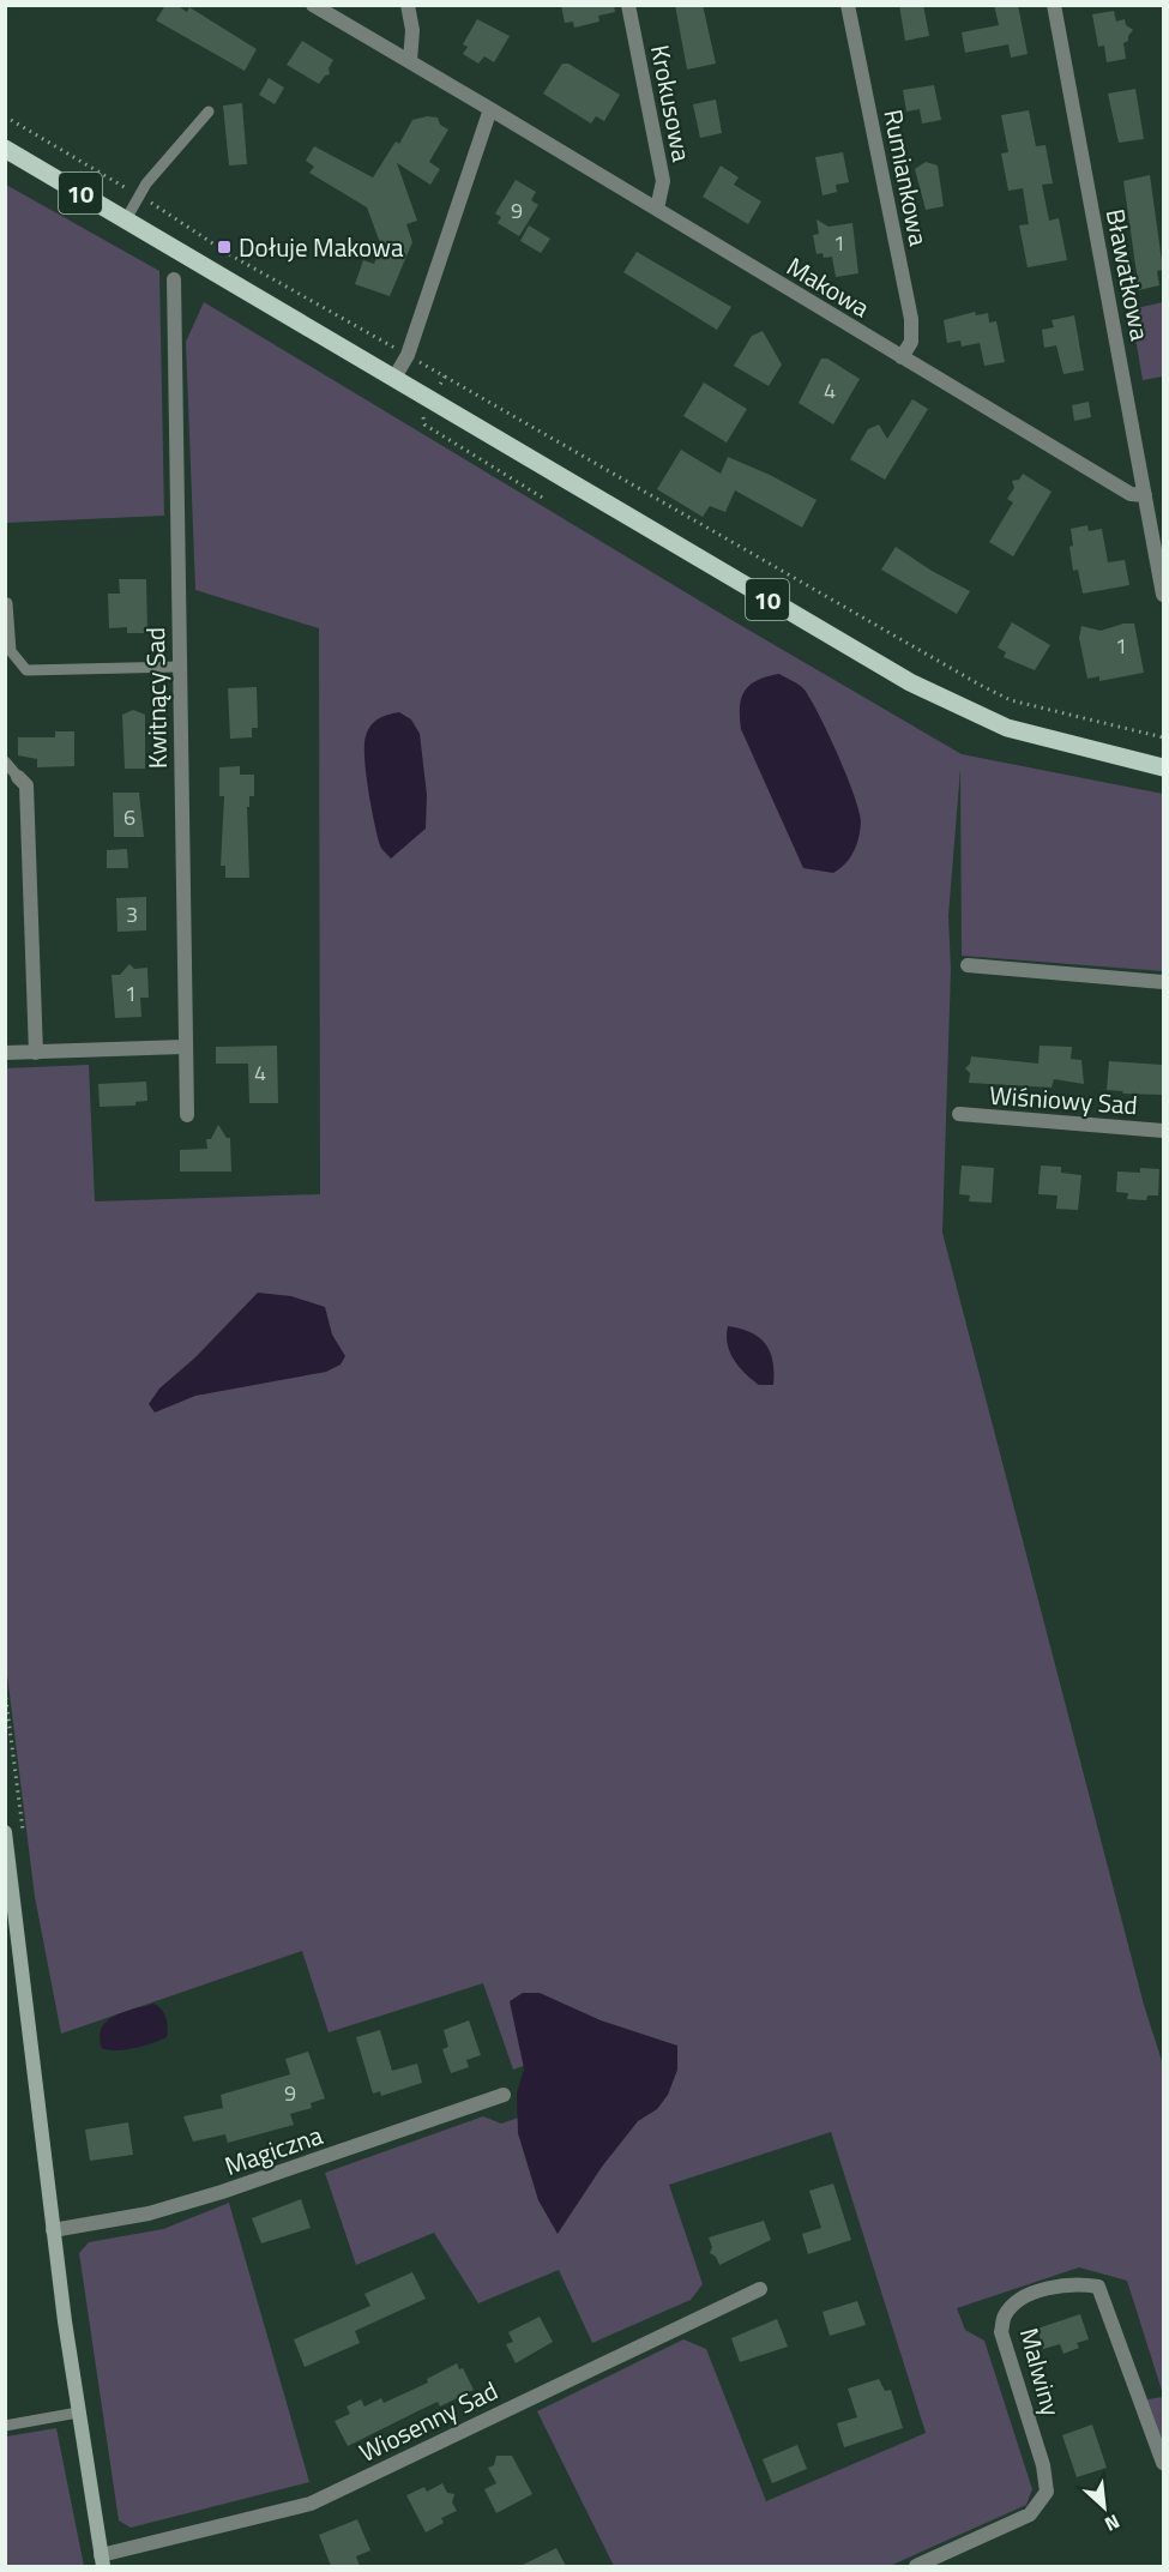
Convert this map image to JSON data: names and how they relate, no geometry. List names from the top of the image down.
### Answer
{
  "streets": {
    "main road": ["10"],
    "street": [
      "Krokusowa",
      "Rumiankowa",
      "Bławatkowa",
      "Makowa",
      "Kwitnący Sad",
      "Wiśniowy Sad",
      "Magiczna",
      "Malwiny",
      "Wiosenny Sad"
    ]
  },
  "crossings": [
    ["Krokusowa", "Makowa"],
    ["Rumiankowa", "Makowa"],
    ["Bławatkowa", "Makowa"]
  ],
  "places": {
    "transit": ["Dołuje Makowa"]
  },
  "house_numbers": [
    "9",
    "1",
    "4",
    "1",
    "6",
    "3",
    "1",
    "4",
    "9"
  ],
  "north": "bottom right"
}
